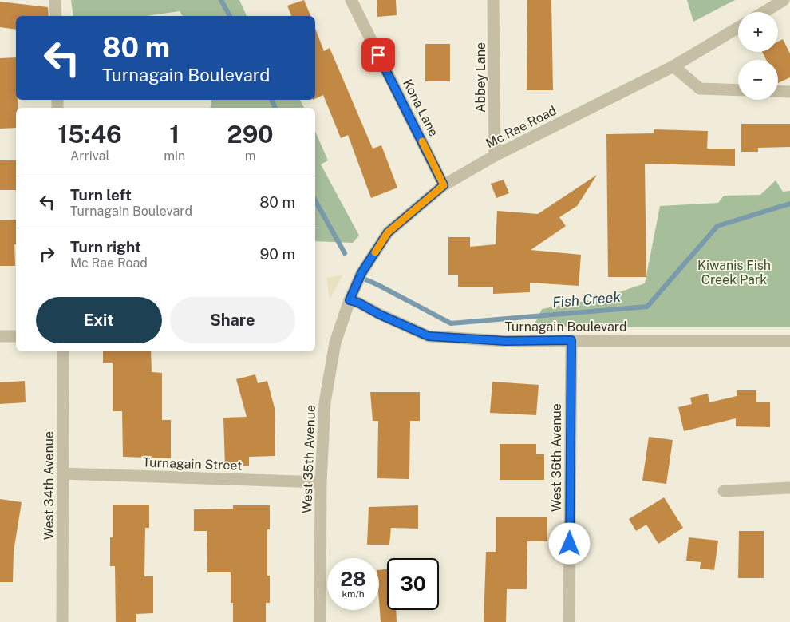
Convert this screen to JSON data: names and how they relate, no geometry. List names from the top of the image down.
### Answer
{
  "streets": {
    "street": [
      "Abbey Lane",
      "Kona Lane",
      "Mc Rae Road",
      "Turnagain Boulevard",
      "West 36th Avenue",
      "West 35th Avenue",
      "Turnagain Street",
      "West 34th Avenue"
    ]
  },
  "crossings": [
    ["Abbey Lane", "Mc Rae Road"],
    ["Kona Lane", "Mc Rae Road"],
    ["Mc Rae Road", "Turnagain Boulevard"],
    ["Mc Rae Road", "West 35th Avenue"],
    ["Turnagain Boulevard", "West 36th Avenue"],
    ["Turnagain Boulevard", "West 35th Avenue"],
    ["West 35th Avenue", "Turnagain Street"],
    ["Turnagain Street", "West 34th Avenue"]
  ],
  "water": ["Fish Creek"],
  "parks": ["Kiwanis Fish Creek Park"],
  "page": {
    "map_buttons": ["+", "−"],
    "turn": ["80 m", "Turnagain Boulevard"],
    "eta": [
      "15:46",
      "Arrival",
      "1",
      "min",
      "290",
      "m"
    ],
    "list": [
      {
        "name": "Turn left",
        "note": "Turnagain Boulevard",
        "value": "80 m"
      },
      {
        "name": "Turn right",
        "note": "Mc Rae Road",
        "value": "90 m"
      }
    ],
    "buttons": ["Exit", "Share"],
    "speed": "28 km/h",
    "limit": "30"
  }
}
